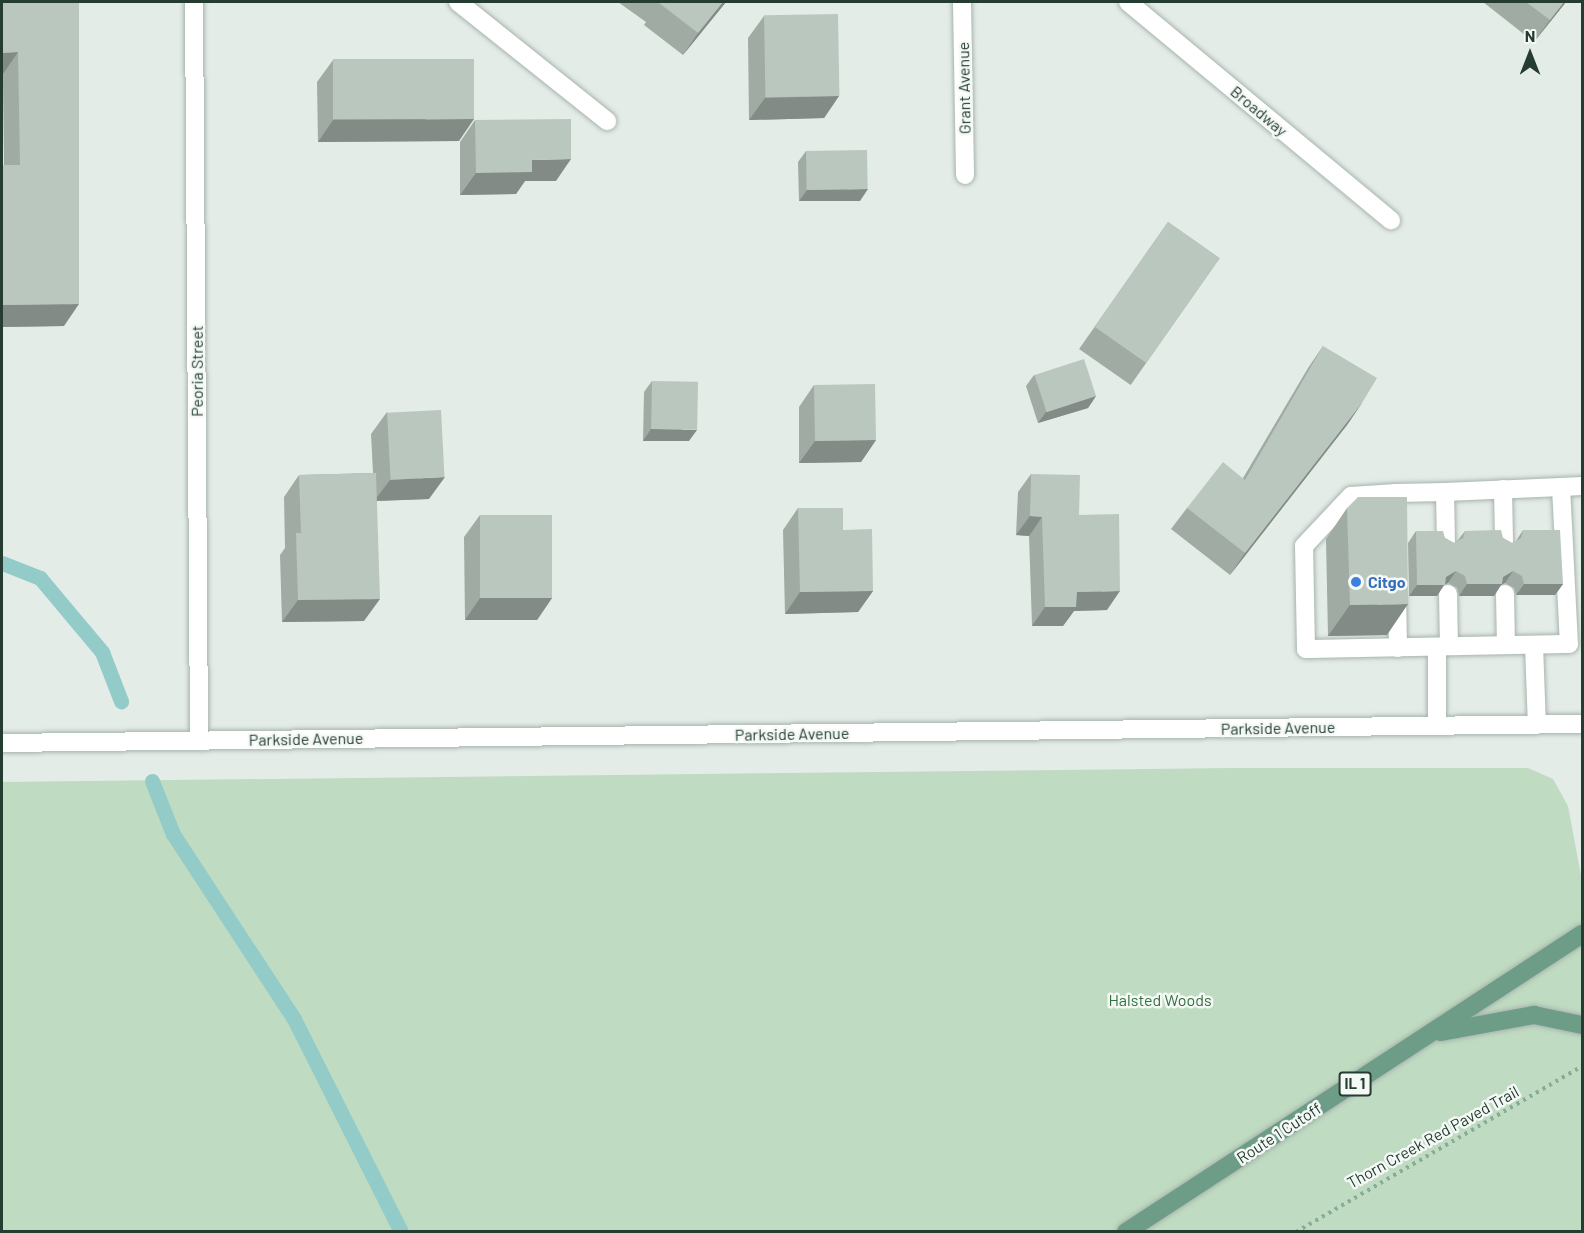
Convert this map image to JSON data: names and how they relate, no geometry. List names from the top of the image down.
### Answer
{
  "streets": {
    "main road": ["IL 1", "Route 1 Cutoff"],
    "street": [
      "Grant Avenue",
      "Broadway",
      "Peoria Street",
      "Parkside Avenue"
    ],
    "path": ["Thorn Creek Red Paved Trail"]
  },
  "crossings": [
    ["Peoria Street", "Parkside Avenue"]
  ],
  "parks": ["Halsted Woods"],
  "places": ["Citgo"],
  "north": "top"
}
